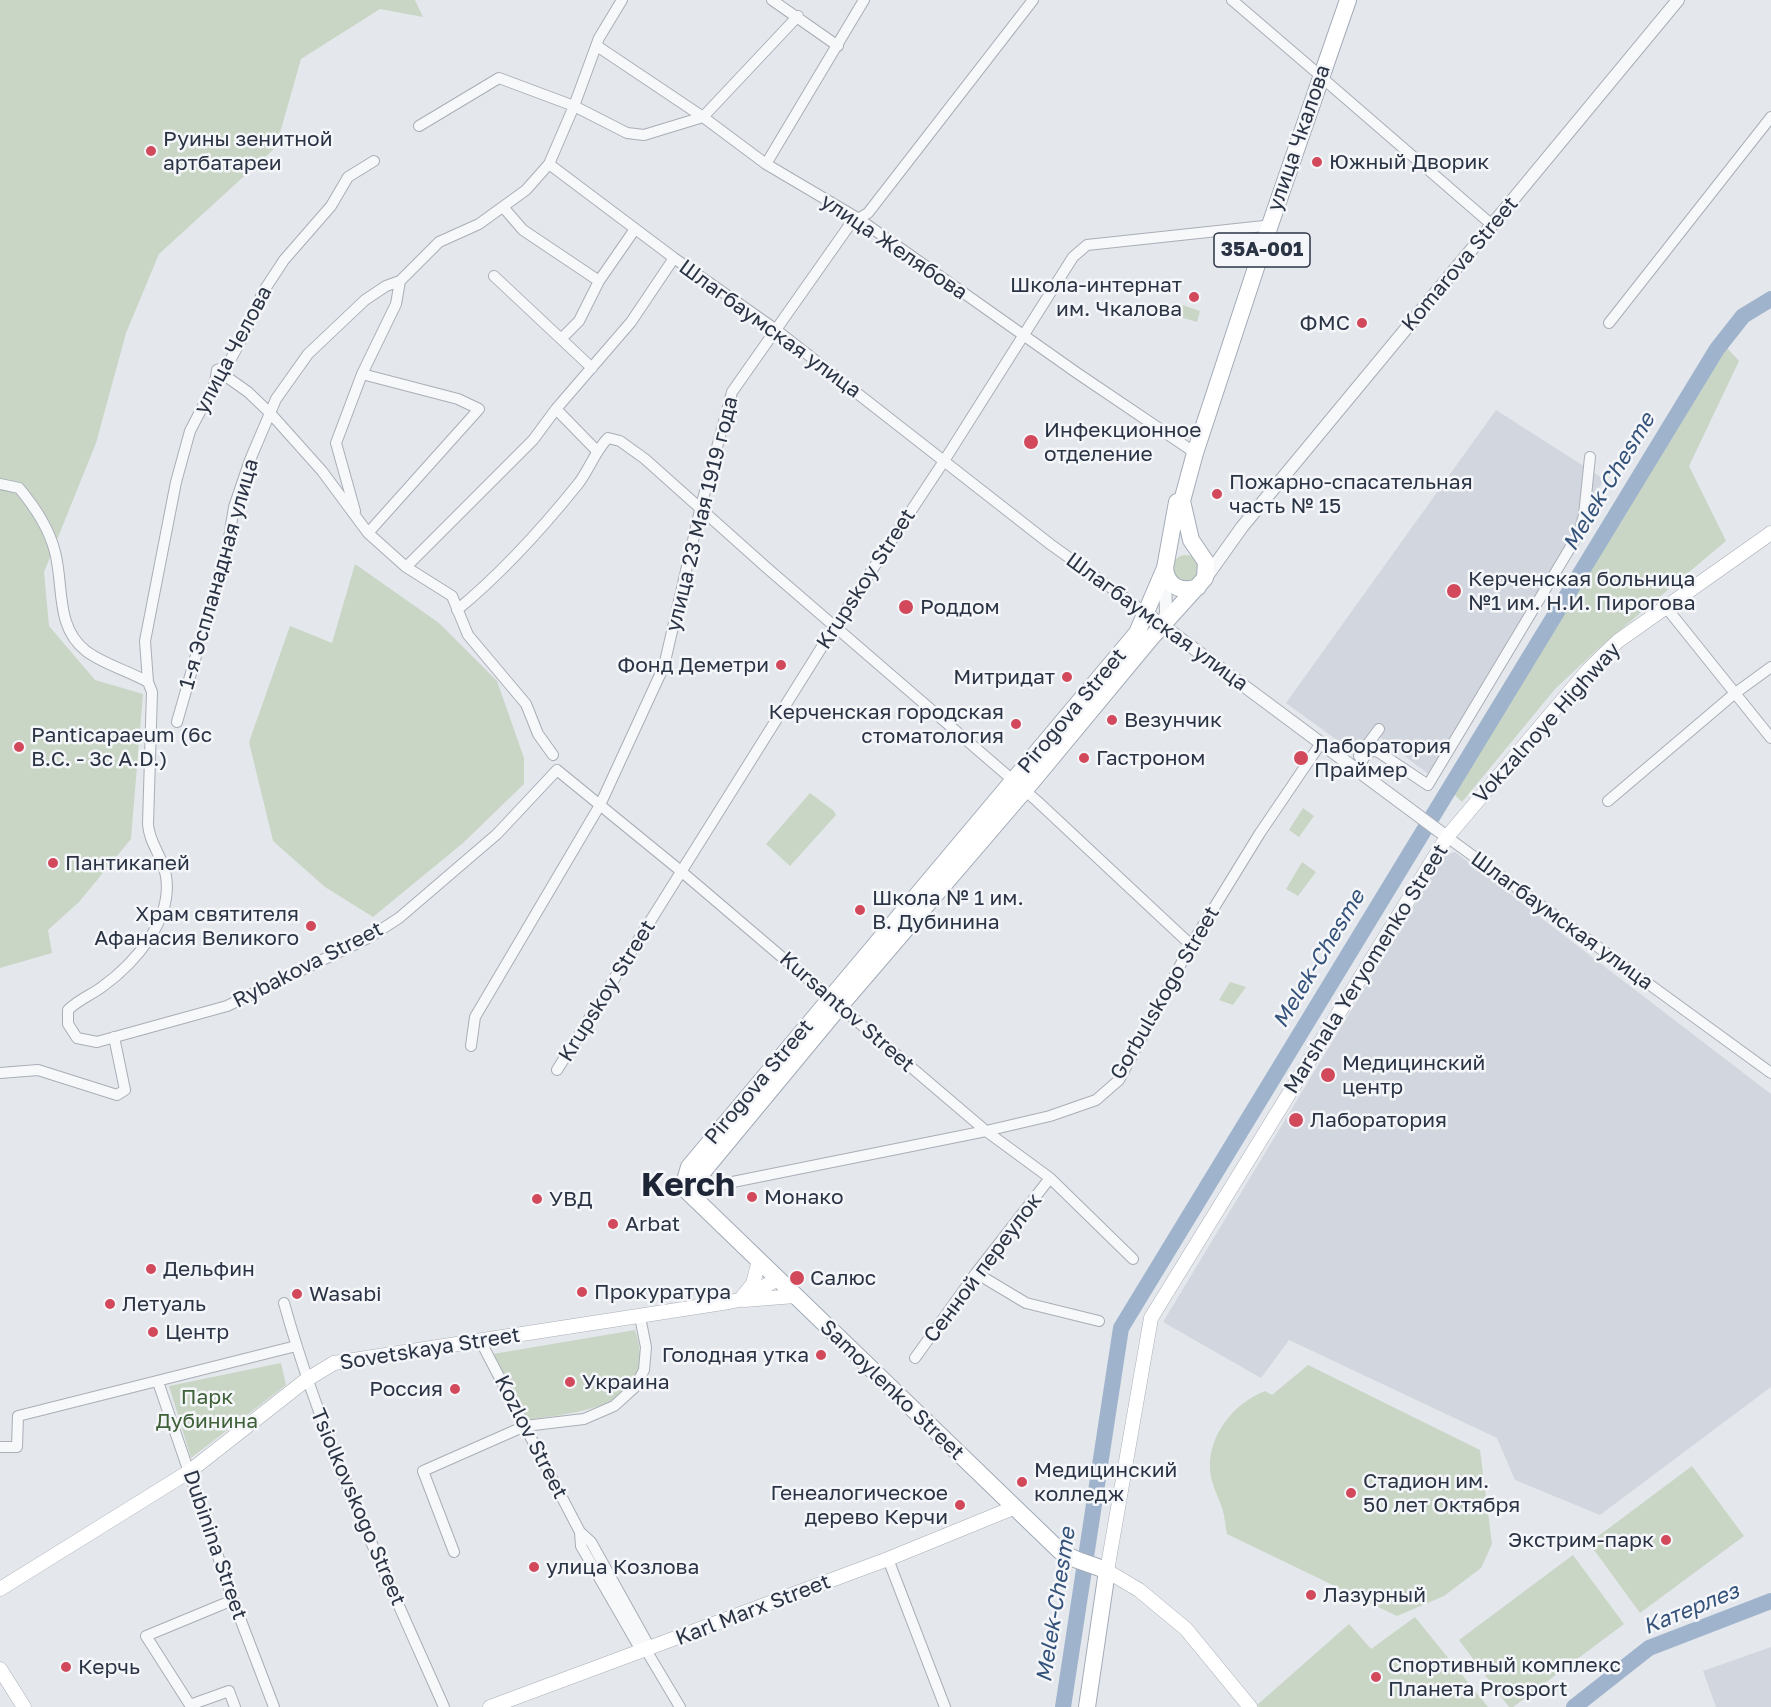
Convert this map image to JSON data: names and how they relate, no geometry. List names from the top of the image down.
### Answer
{
  "streets": {
    "main road": [
      "улица Чкалова",
      "35А-001",
      "Komarova Street",
      "Pirogova Street",
      "Vokzalnoye Highway",
      "Marshala Yeryomenko Street",
      "Sovetskaya Street",
      "Samoylenko Street",
      "Karl Marx Street"
    ],
    "street": [
      "улица Желябова",
      "Шлагбаумская улица",
      "улица Челова",
      "улица 23 Мая 1919 года",
      "1-я Эспланадная улица",
      "Krupskoy Street",
      "Rybakova Street",
      "Gorbulskogo Street",
      "Kursantov Street",
      "Сенной переулок",
      "Kozlov Street",
      "Tsiolkovskogo Street",
      "Dubinina Street"
    ]
  },
  "crossings": [
    ["улица Чкалова", "улица Желябова"],
    ["улица Чкалова", "Komarova Street"],
    ["улица Чкалова", "Krupskoy Street"],
    ["улица Чкалова", "Pirogova Street"],
    ["улица Желябова", "улица 23 Мая 1919 года"],
    ["улица Желябова", "1-я Эспланадная улица"],
    ["улица Желябова", "Krupskoy Street"],
    ["Komarova Street", "Шлагбаумская улица"],
    ["Komarova Street", "Pirogova Street"],
    ["Шлагбаумская улица", "улица 23 Мая 1919 года"],
    ["Шлагбаумская улица", "1-я Эспланадная улица"],
    ["Шлагбаумская улица", "Krupskoy Street"],
    ["Шлагбаумская улица", "Pirogova Street"],
    ["Шлагбаумская улица", "Vokzalnoye Highway"],
    ["Шлагбаумская улица", "Marshala Yeryomenko Street"],
    ["Шлагбаумская улица", "Gorbulskogo Street"],
    ["улица Челова", "Rybakova Street"],
    ["улица 23 Мая 1919 года", "Kursantov Street"],
    ["Krupskoy Street", "Kursantov Street"],
    ["Pirogova Street", "Gorbulskogo Street"],
    ["Pirogova Street", "Kursantov Street"],
    ["Pirogova Street", "Samoylenko Street"],
    ["Vokzalnoye Highway", "Marshala Yeryomenko Street"],
    ["Rybakova Street", "Kursantov Street"],
    ["Marshala Yeryomenko Street", "Samoylenko Street"],
    ["Gorbulskogo Street", "Kursantov Street"],
    ["Gorbulskogo Street", "Samoylenko Street"],
    ["Kursantov Street", "Сенной переулок"],
    ["Sovetskaya Street", "Samoylenko Street"],
    ["Sovetskaya Street", "Kozlov Street"],
    ["Sovetskaya Street", "Tsiolkovskogo Street"],
    ["Sovetskaya Street", "Dubinina Street"],
    ["Samoylenko Street", "Karl Marx Street"],
    ["Kozlov Street", "Karl Marx Street"]
  ],
  "districts": ["Kerch"],
  "water": ["Melek-Chesme", "Катерлез"],
  "parks": ["Парк Дубинина"],
  "places": [
    "Руины зенитной артбатареи",
    "Южный Дворик",
    "Школа-интернат им. Чкалова",
    "ФМС",
    "Инфекционное отделение",
    "Пожарно-спасательная часть № 15",
    "Керченская больница №1 им. Н.И. Пирогова",
    "Роддом",
    "Фонд Деметри",
    "Митридат",
    "Везунчик",
    "Керченская городская стоматология",
    "Panticapaeum (6c B.C. - 3c A.D.)",
    "Гастроном",
    "Лаборатория Праймер",
    "Пантикапей",
    "Школа № 1 им. В. Дубинина",
    "Храм святителя Афанасия Великого",
    "Медицинский центр",
    "Лаборатория",
    "Монако",
    "УВД",
    "Arbat",
    "Дельфин",
    "Салюс",
    "Прокуратура",
    "Wasabi",
    "Летуаль",
    "Центр",
    "Голодная утка",
    "Украина",
    "Россия",
    "Медицинский колледж",
    "Стадион им. 50 лет Октября",
    "Генеалогическое дерево Керчи",
    "Экстрим-парк",
    "улица Козлова",
    "Лазурный",
    "Керчь",
    "Спортивный комплекс Планета Prosport"
  ]
}
